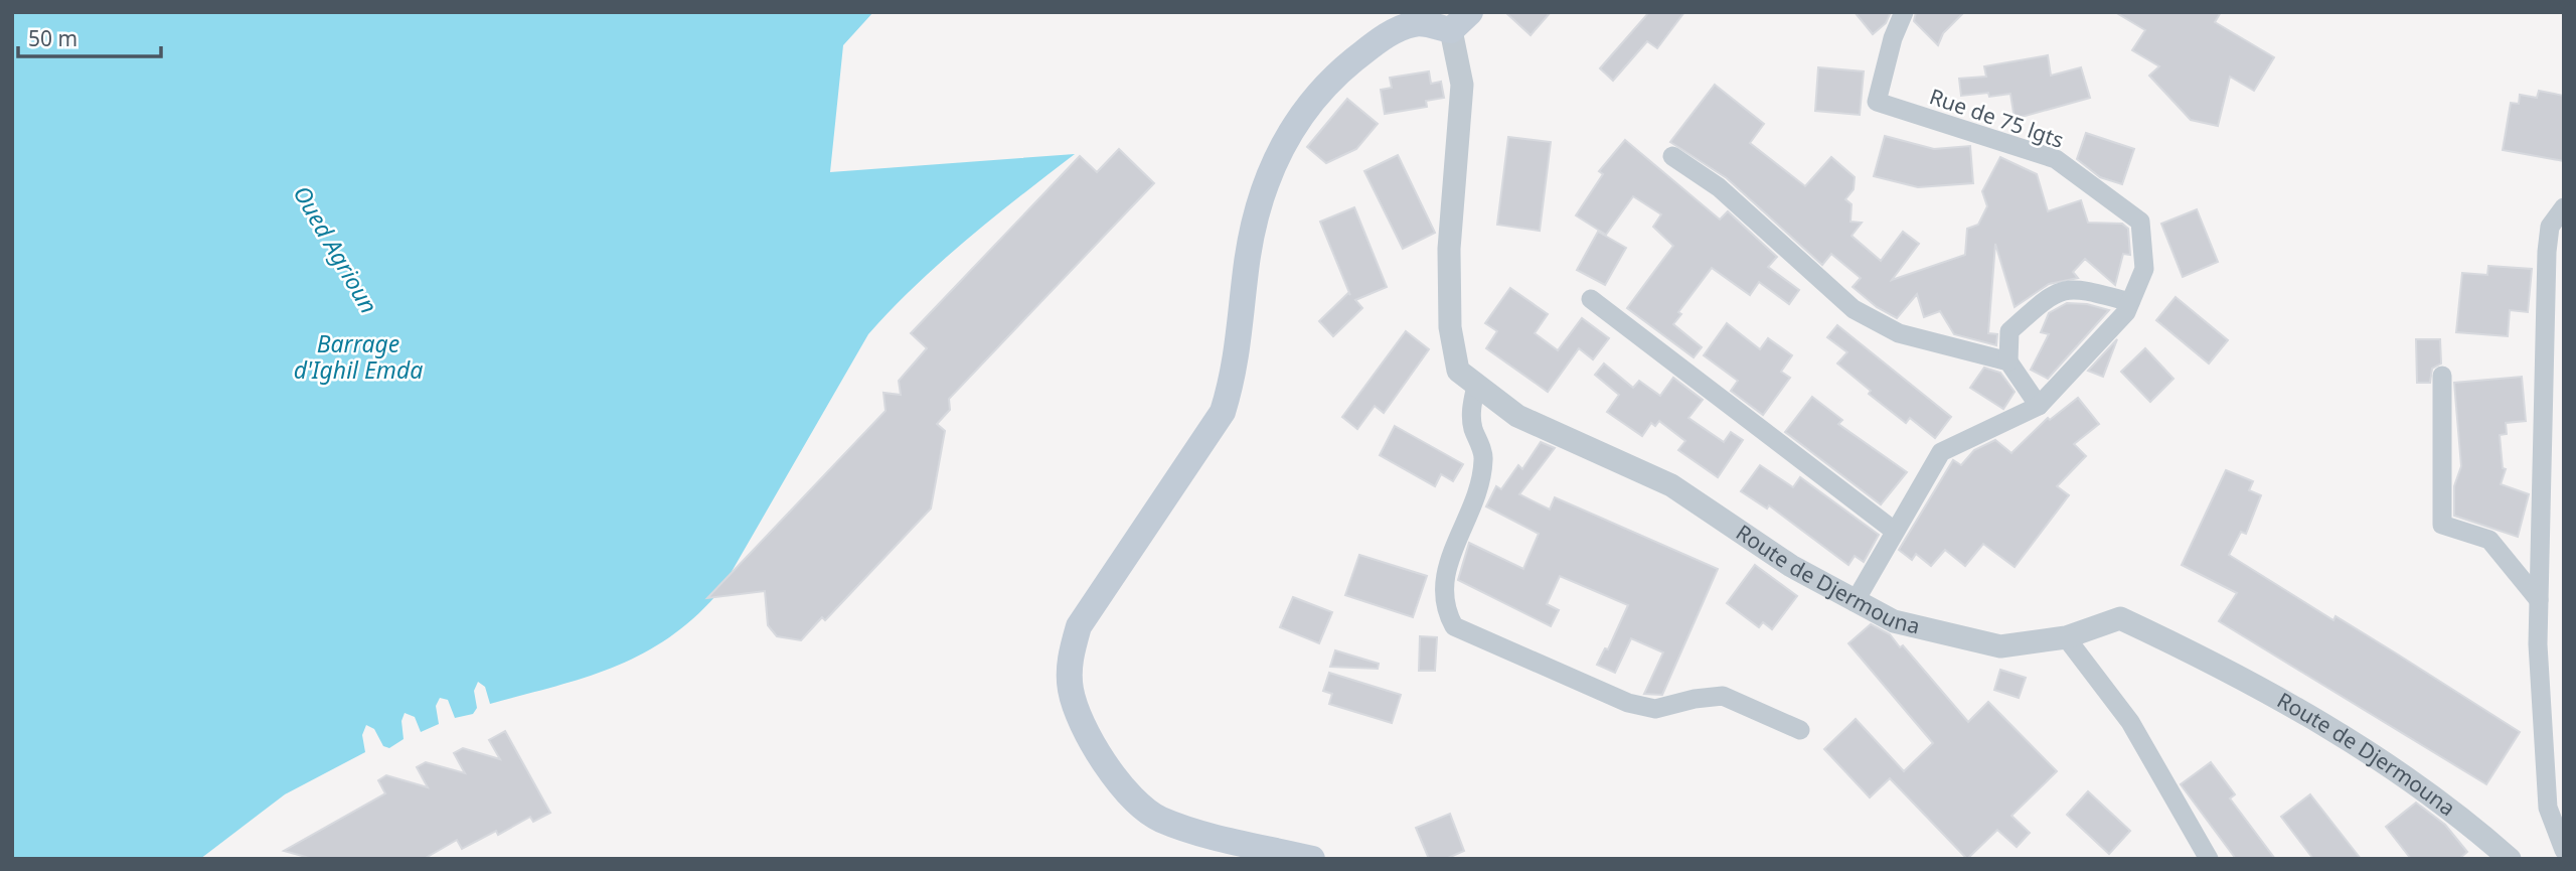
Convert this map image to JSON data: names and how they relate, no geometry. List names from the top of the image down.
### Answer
{
  "streets": {
    "street": ["Rue de 75 lgts", "Route de Djermouna"]
  },
  "crossings": [
    ["Rue de 75 lgts", "Route de Djermouna"]
  ],
  "water": ["Oued Agrioun", "Barrage d'Ighil Emda"],
  "scale_bar": "50 m"
}
